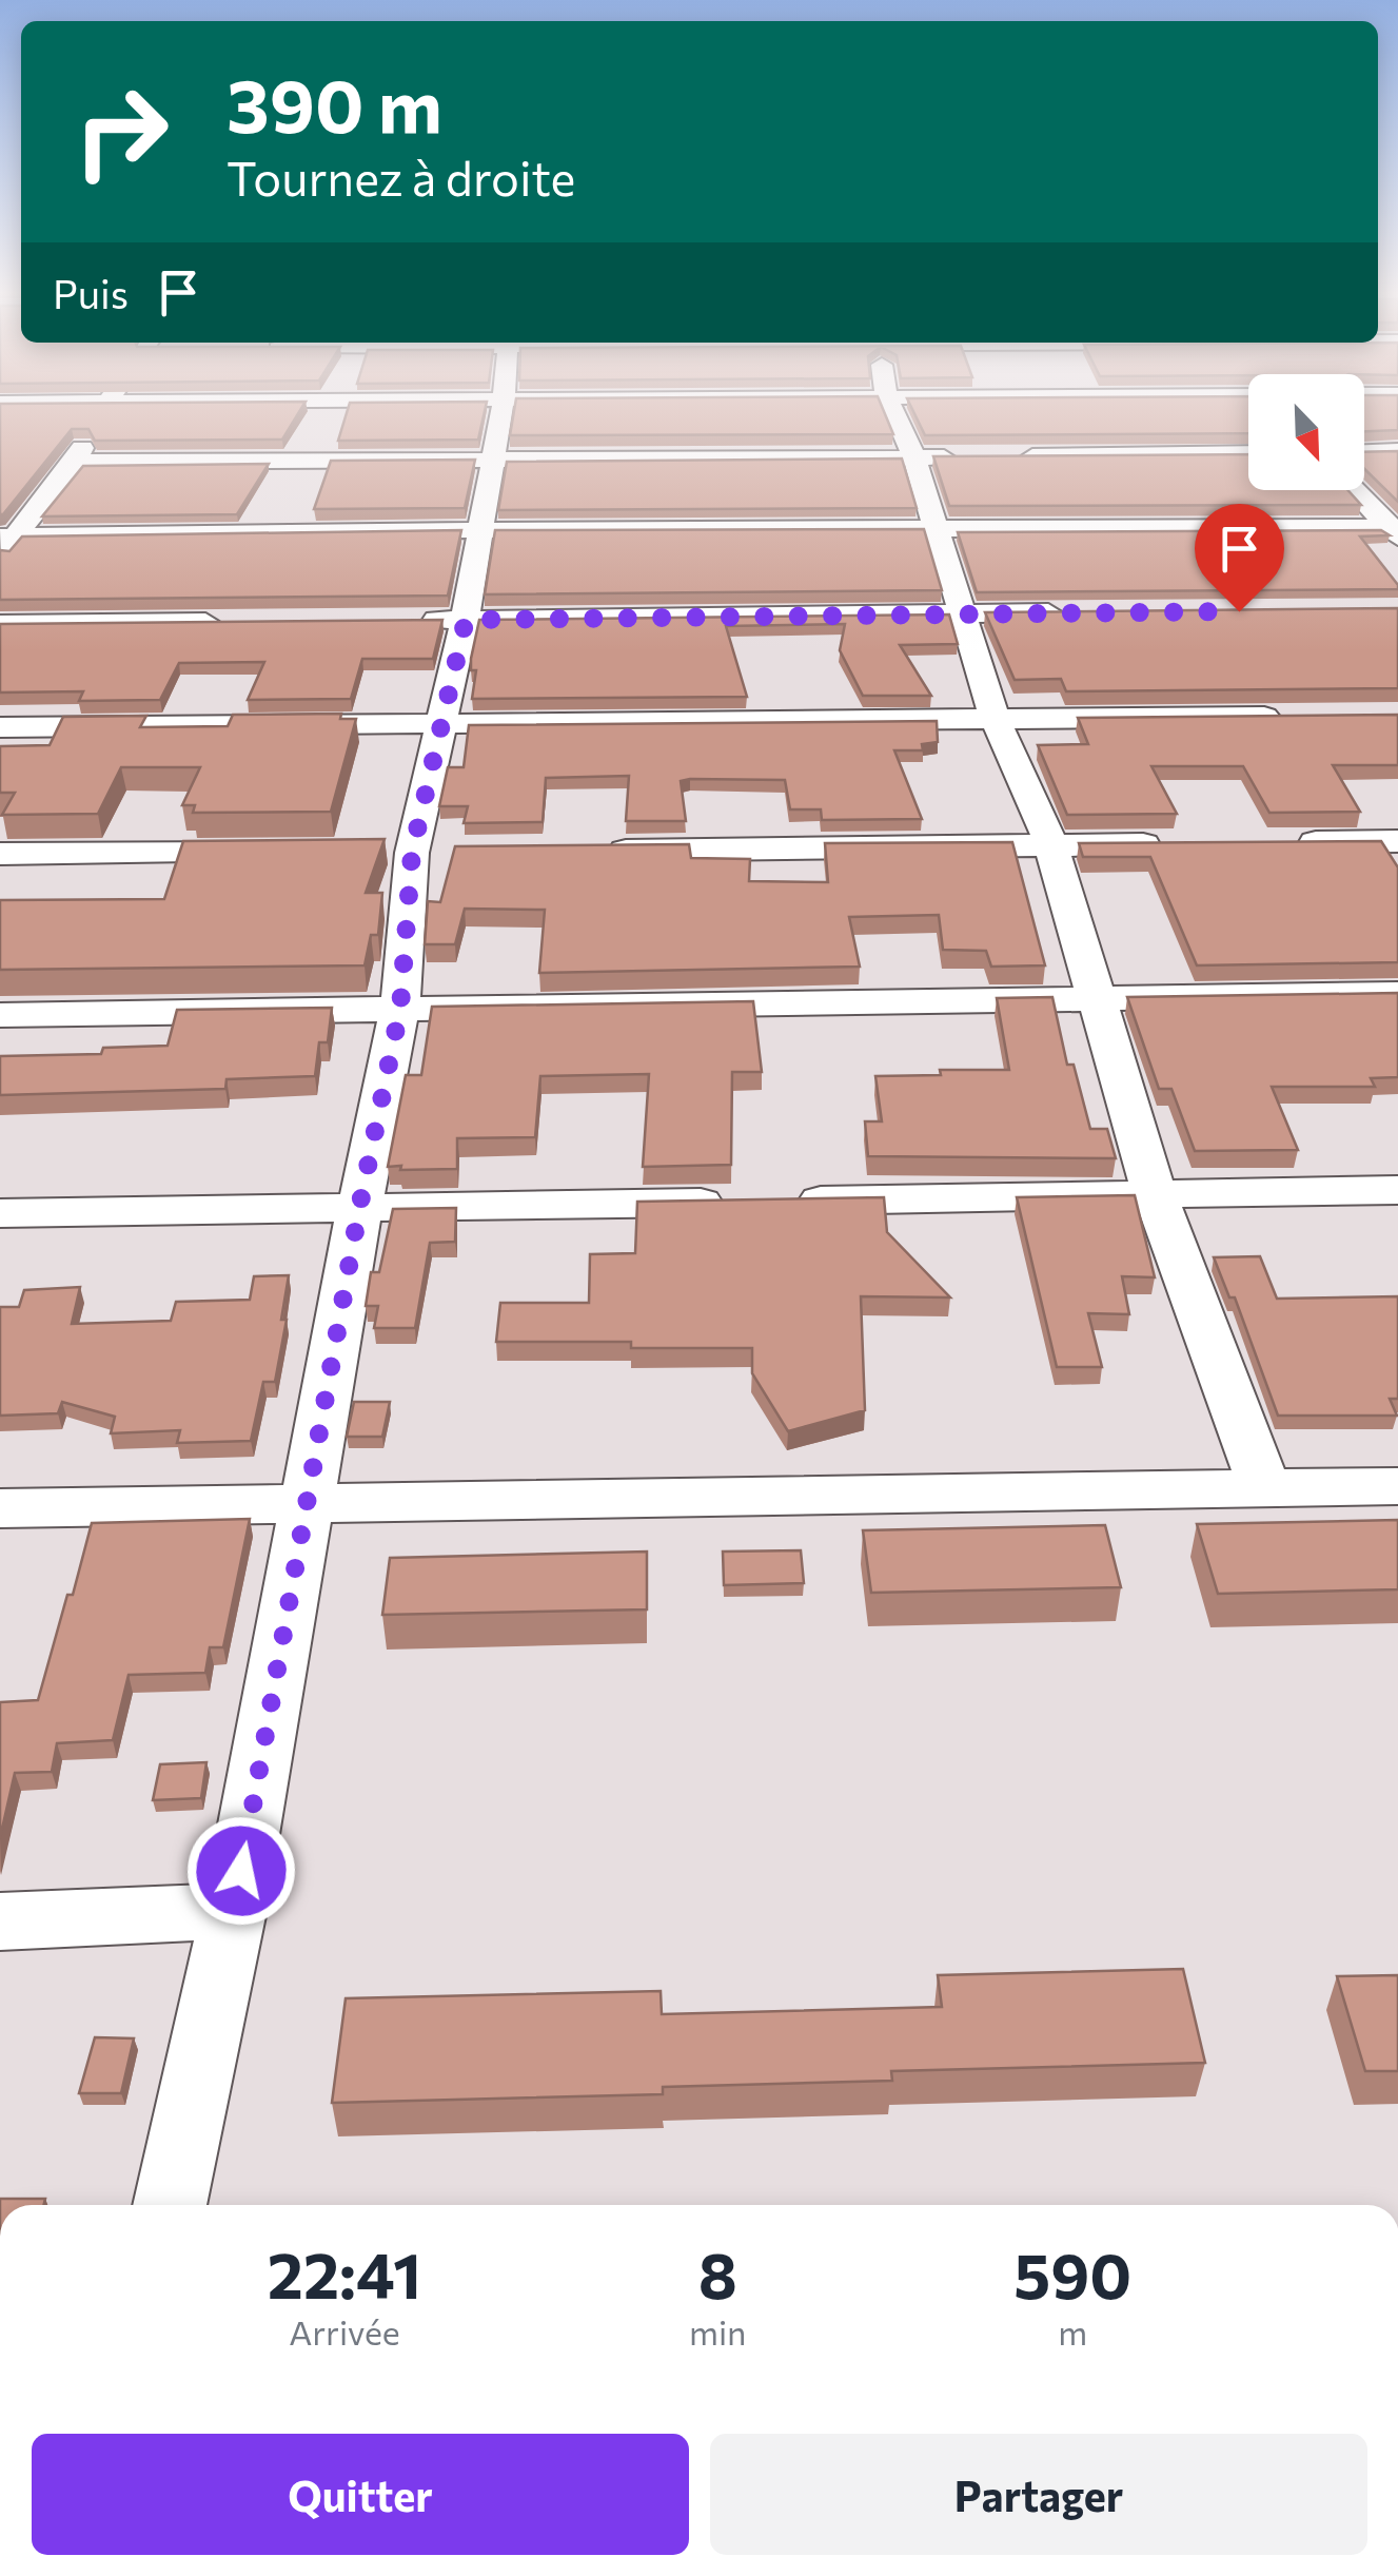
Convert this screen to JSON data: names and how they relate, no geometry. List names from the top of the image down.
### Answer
{
  "north": "bottom right",
  "page": {
    "turn": ["390 m", "Tournez à droite"],
    "then": "Puis",
    "eta": [
      "22:41",
      "Arrivée",
      "8",
      "min",
      "590",
      "m"
    ],
    "buttons": ["Quitter", "Partager"]
  }
}
